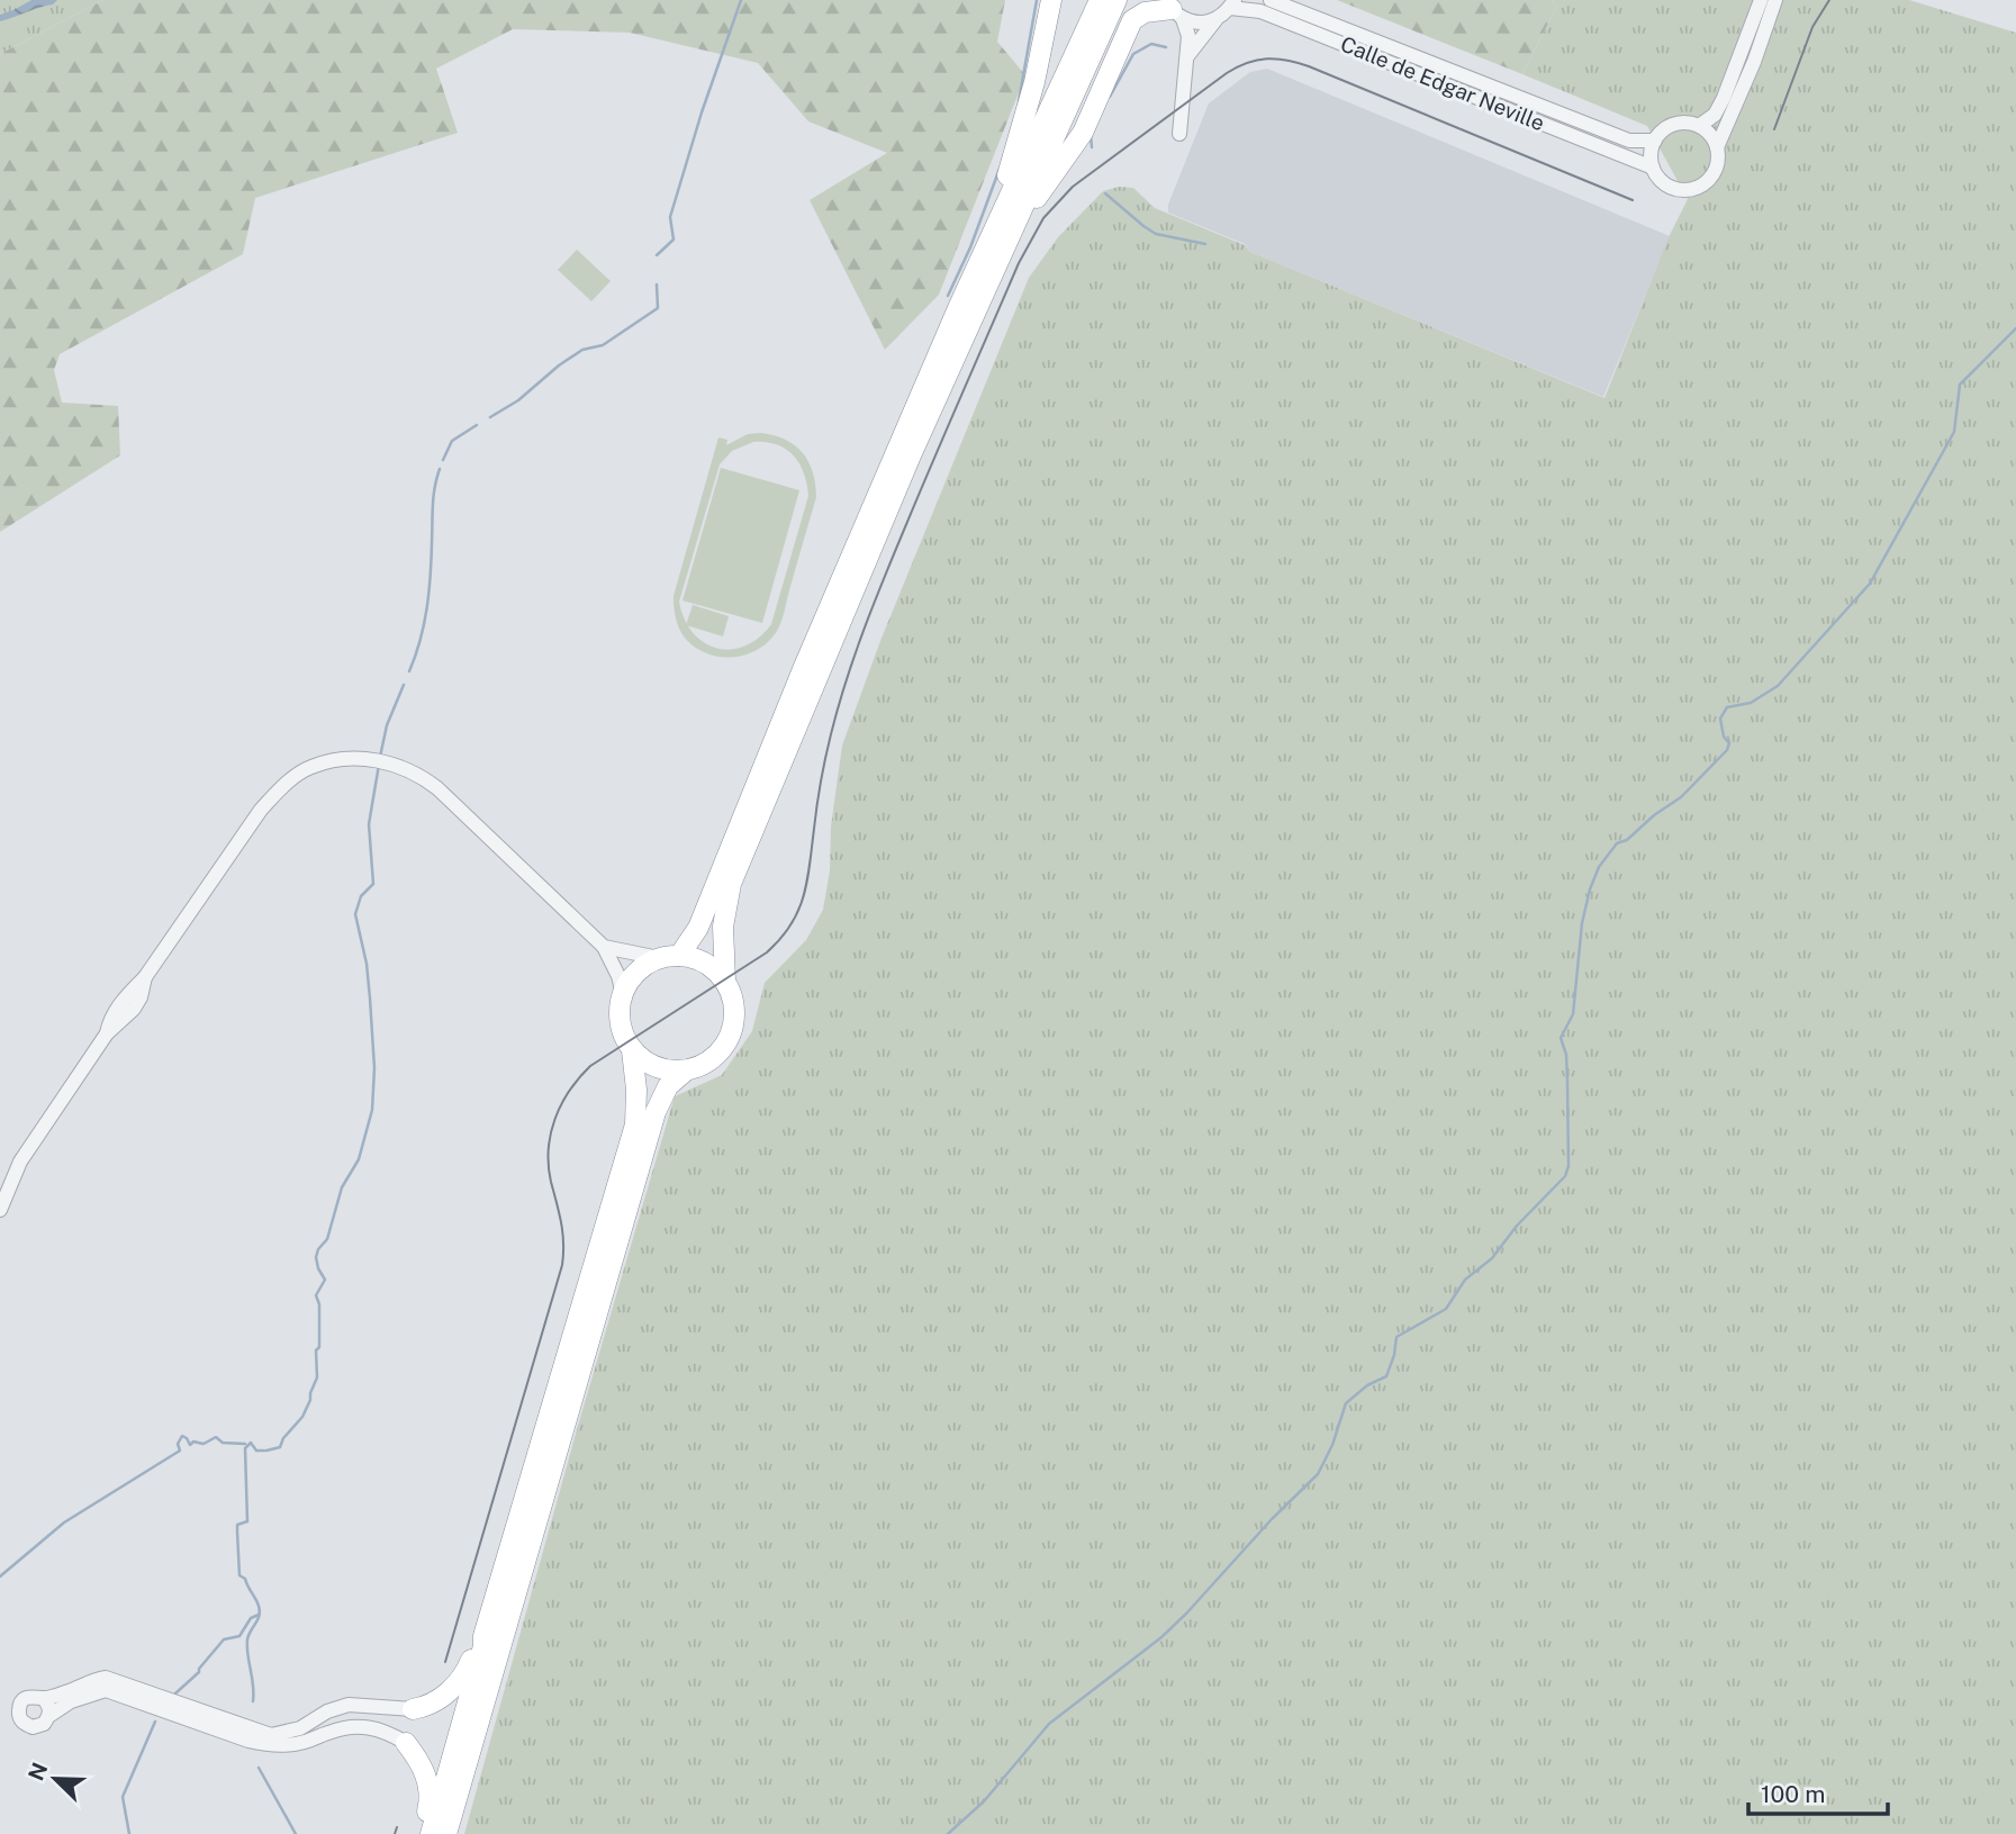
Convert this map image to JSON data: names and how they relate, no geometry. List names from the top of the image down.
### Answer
{
  "streets": {
    "street": ["Calle de Edgar Neville"]
  },
  "scale_bar": "100 m",
  "north": "top left"
}
